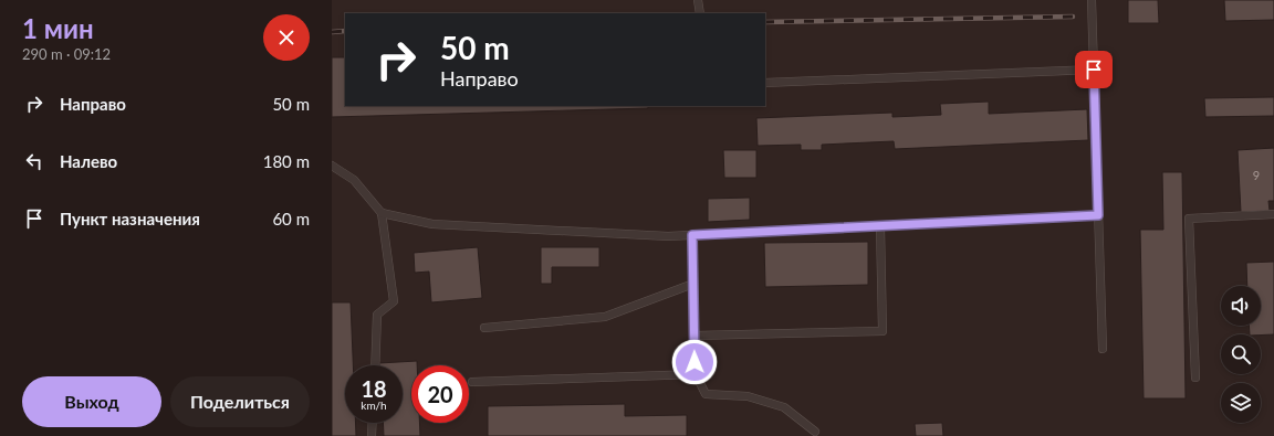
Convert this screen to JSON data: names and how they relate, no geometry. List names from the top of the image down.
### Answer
{
  "house_numbers": ["9"],
  "page": {
    "heading": ["1 мин", "290 m · 09:12"],
    "turn": ["50 m", "Направо"],
    "list": [
      {
        "name": "Направо",
        "value": "50 m"
      },
      {
        "name": "Налево",
        "value": "180 m"
      },
      {
        "name": "Пункт назначения",
        "value": "60 m"
      }
    ],
    "speed": "18 km/h",
    "limit": "20",
    "buttons": ["Выход", "Поделиться"]
  }
}
